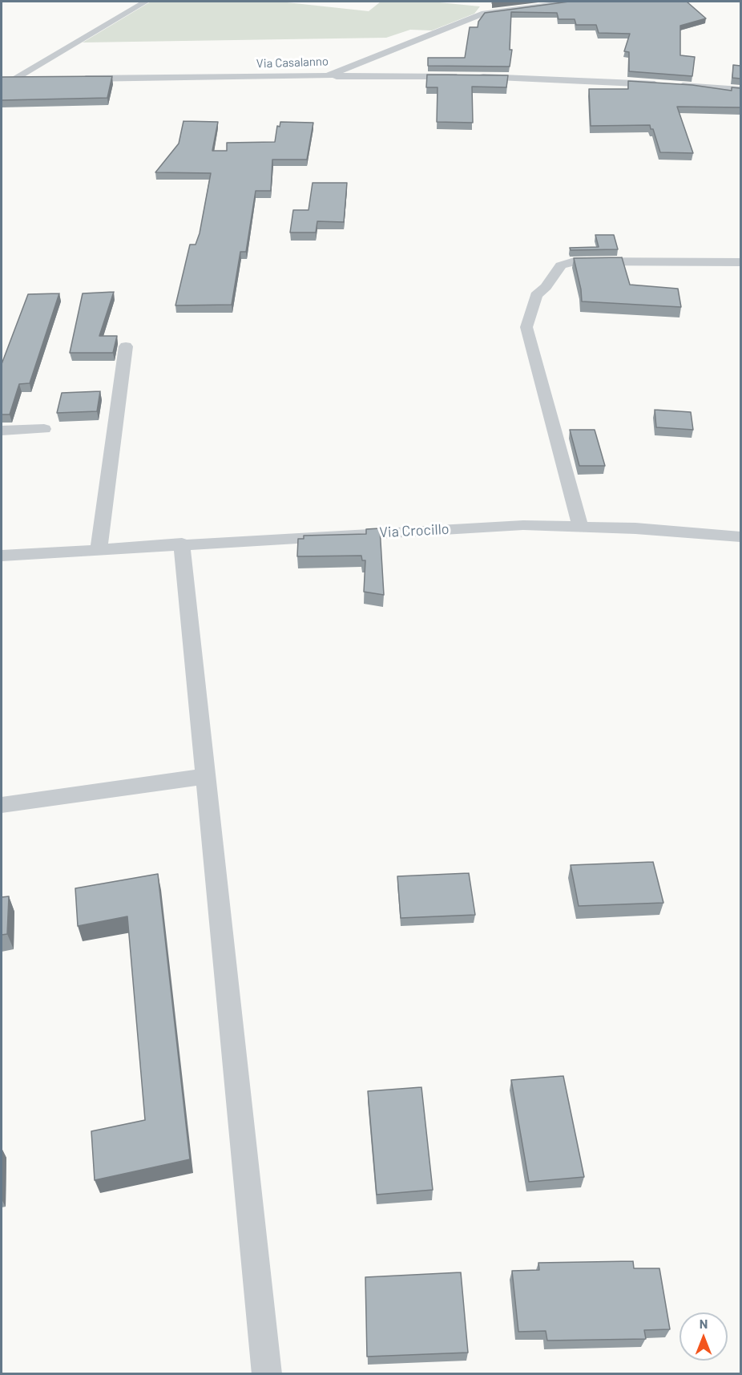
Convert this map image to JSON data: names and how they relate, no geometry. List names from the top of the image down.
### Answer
{
  "streets": {
    "street": ["Via Casalanno", "Via Crocillo"]
  },
  "north": "top"
}
